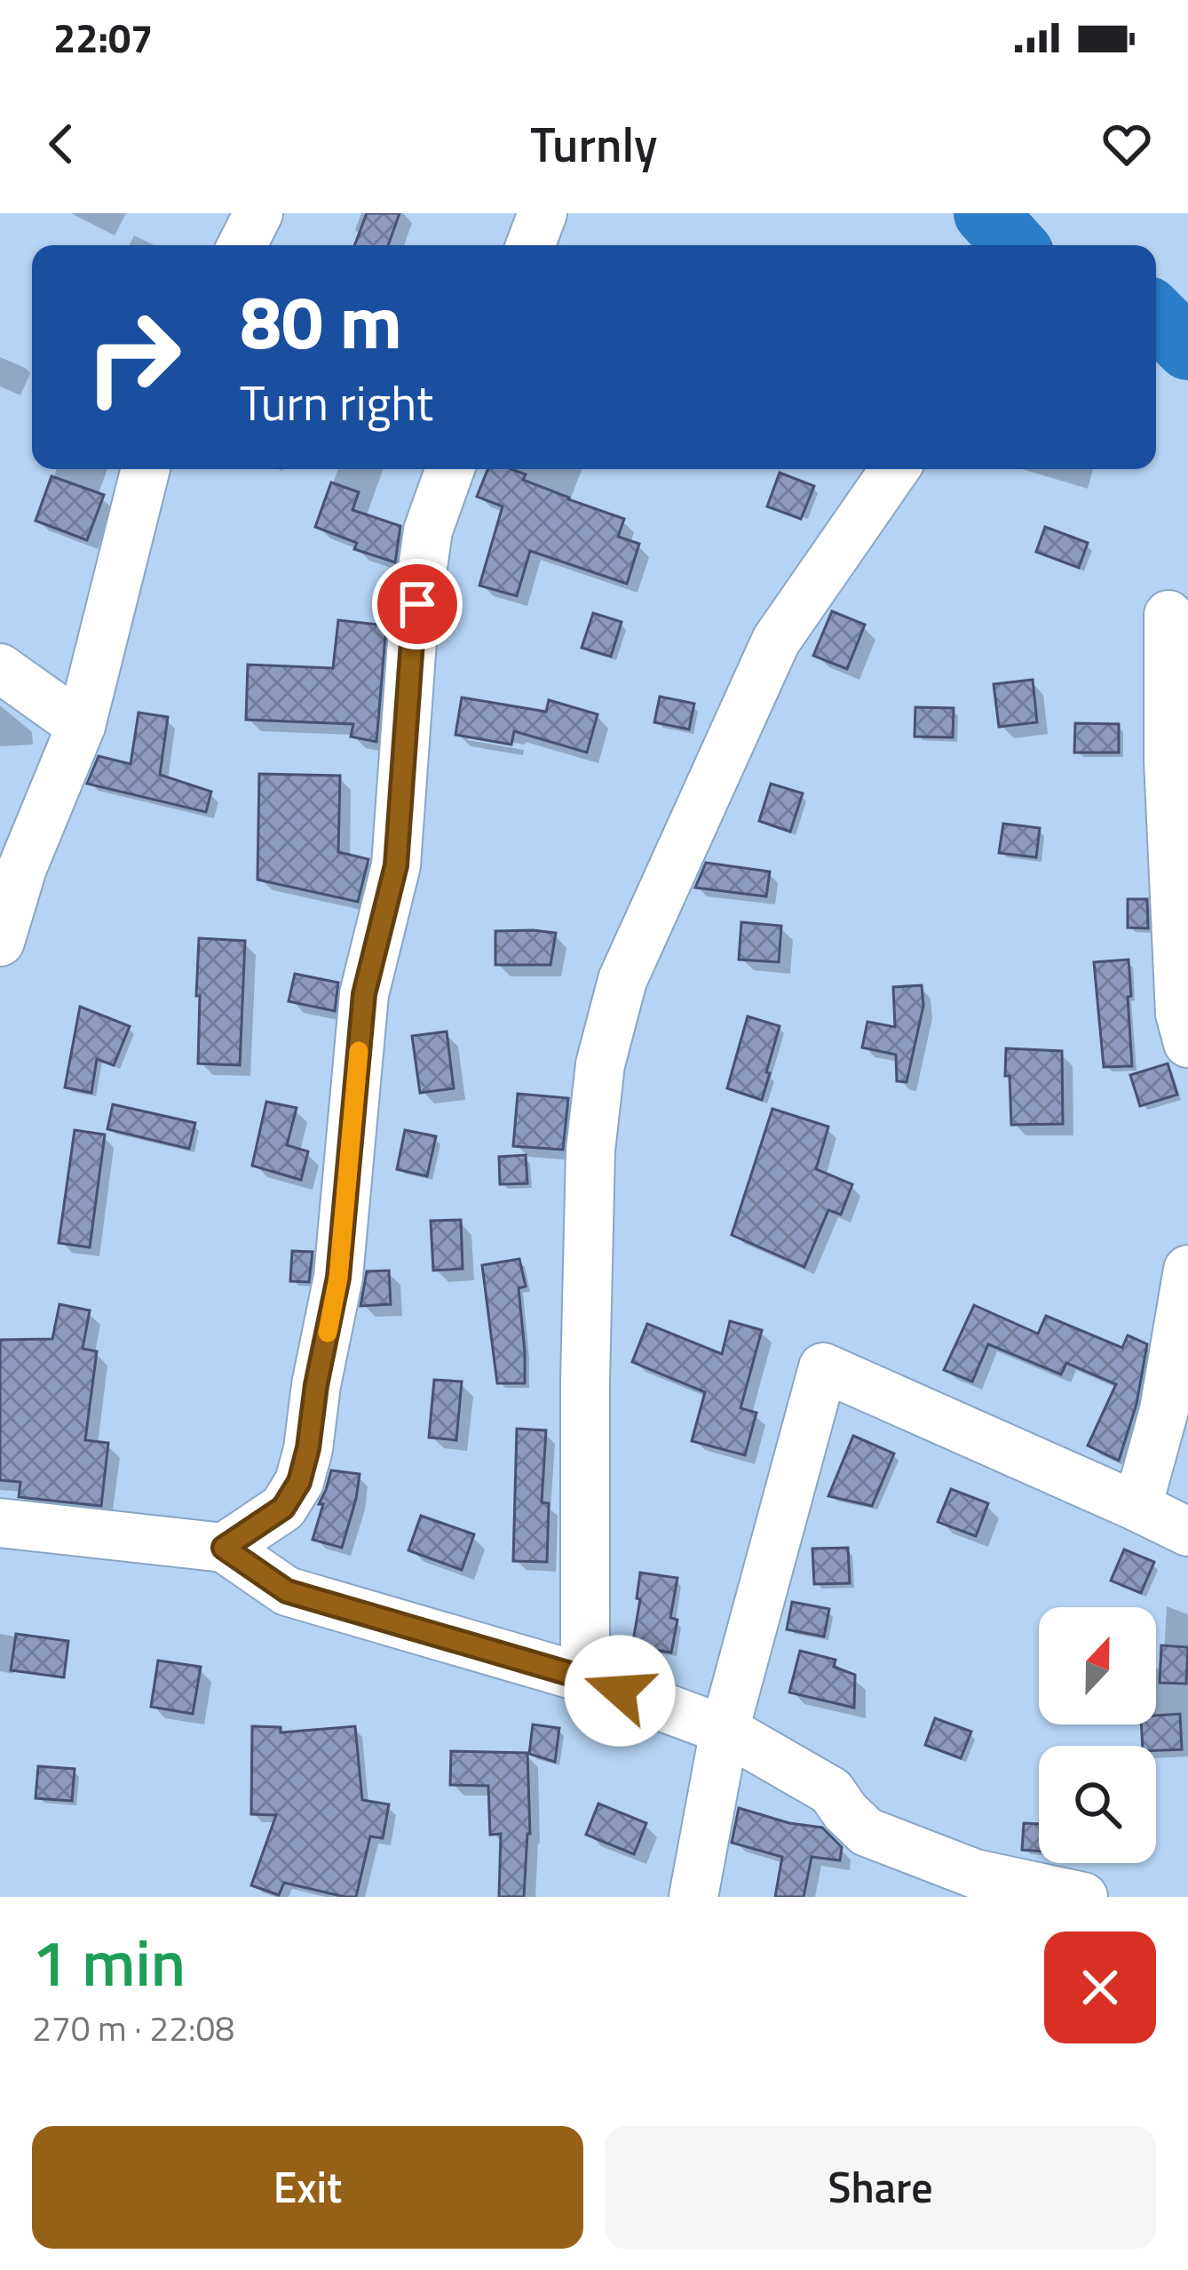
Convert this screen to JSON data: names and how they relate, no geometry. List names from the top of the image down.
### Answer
{
  "north": "top",
  "page": {
    "status": "22:07",
    "header": "Turnly",
    "turn": ["80 m", "Turn right"],
    "heading": ["1 min", "270 m · 22:08"],
    "buttons": ["Exit", "Share"]
  }
}
